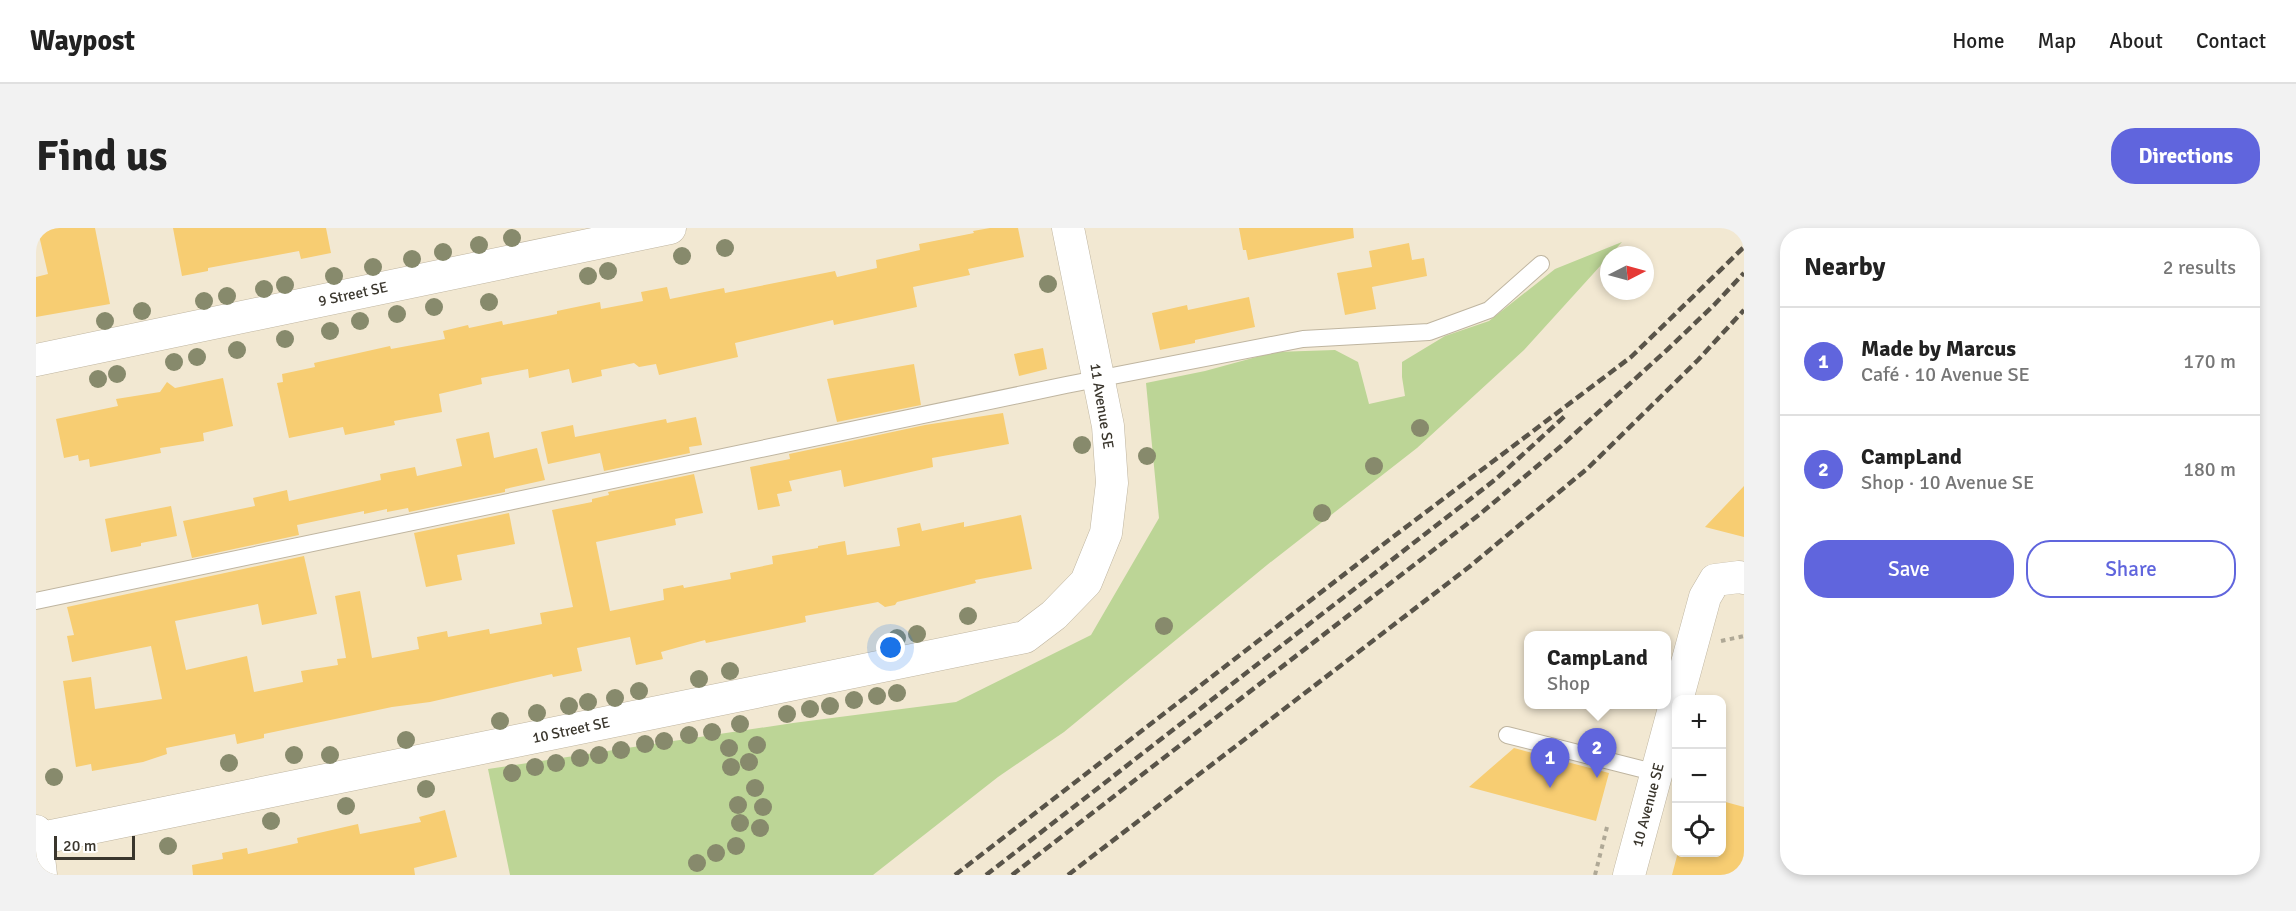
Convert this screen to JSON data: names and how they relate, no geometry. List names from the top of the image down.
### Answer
{
  "streets": {
    "street": [
      "9 Street SE",
      "11 Avenue SE",
      "10 Street SE",
      "10 Avenue SE"
    ]
  },
  "crossings": [
    ["11 Avenue SE", "10 Street SE"]
  ],
  "scale_bar": "20 m",
  "north": "right",
  "page": {
    "header": "Waypost",
    "nav": [
      "Home",
      "Map",
      "About",
      "Contact"
    ],
    "buttons": [
      "Directions",
      ["Save", "Share"]
    ],
    "title": "Find us",
    "heading": ["Nearby", "2 results"],
    "list": [
      {
        "mark": "1",
        "name": "Made by Marcus",
        "note": "Café · 10 Avenue SE",
        "value": "170 m"
      },
      {
        "mark": "2",
        "name": "CampLand",
        "note": "Shop · 10 Avenue SE",
        "value": "180 m"
      }
    ],
    "popup": ["CampLand", "Shop"],
    "map_buttons": ["+", "−"],
    "pins": ["2", "1"],
    "scale": "20 m"
  }
}
